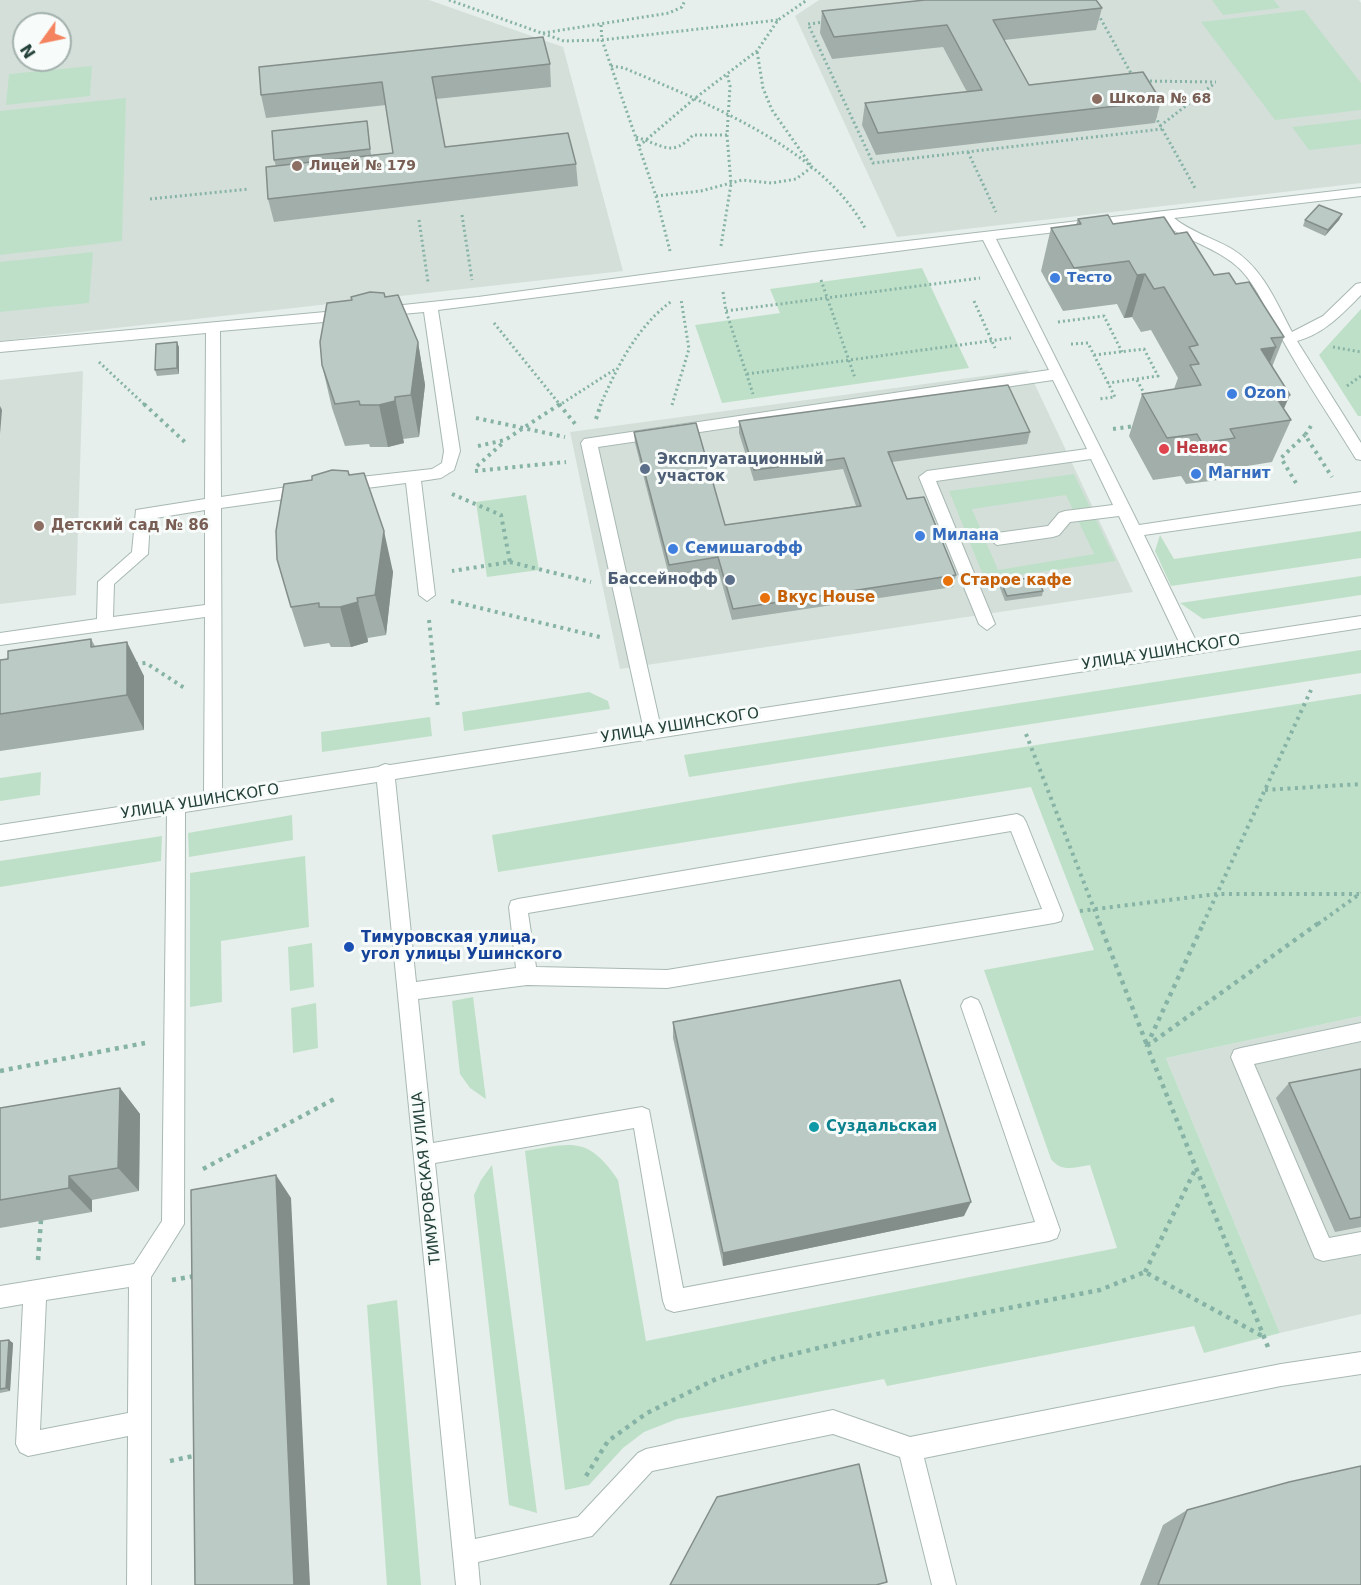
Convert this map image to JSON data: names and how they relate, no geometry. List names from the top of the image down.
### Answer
{
  "streets": {
    "street": ["УЛИЦА УШИНСКОГО", "ТИМУРОВСКАЯ УЛИЦА"]
  },
  "crossings": [
    ["УЛИЦА УШИНСКОГО", "ТИМУРОВСКАЯ УЛИЦА"]
  ],
  "places": [
    "Школа № 68",
    "Лицей № 179",
    "Тесто",
    "Ozon",
    "Невис",
    "Эксплуатационный участок",
    "Магнит",
    "Детский сад № 86",
    "Милана",
    "Семишагофф",
    "Бассейнофф",
    "Старое кафе",
    "Вкус House",
    "Тимуровская улица, угол улицы Ушинского",
    "Суздальская"
  ],
  "north": "bottom left"
}
